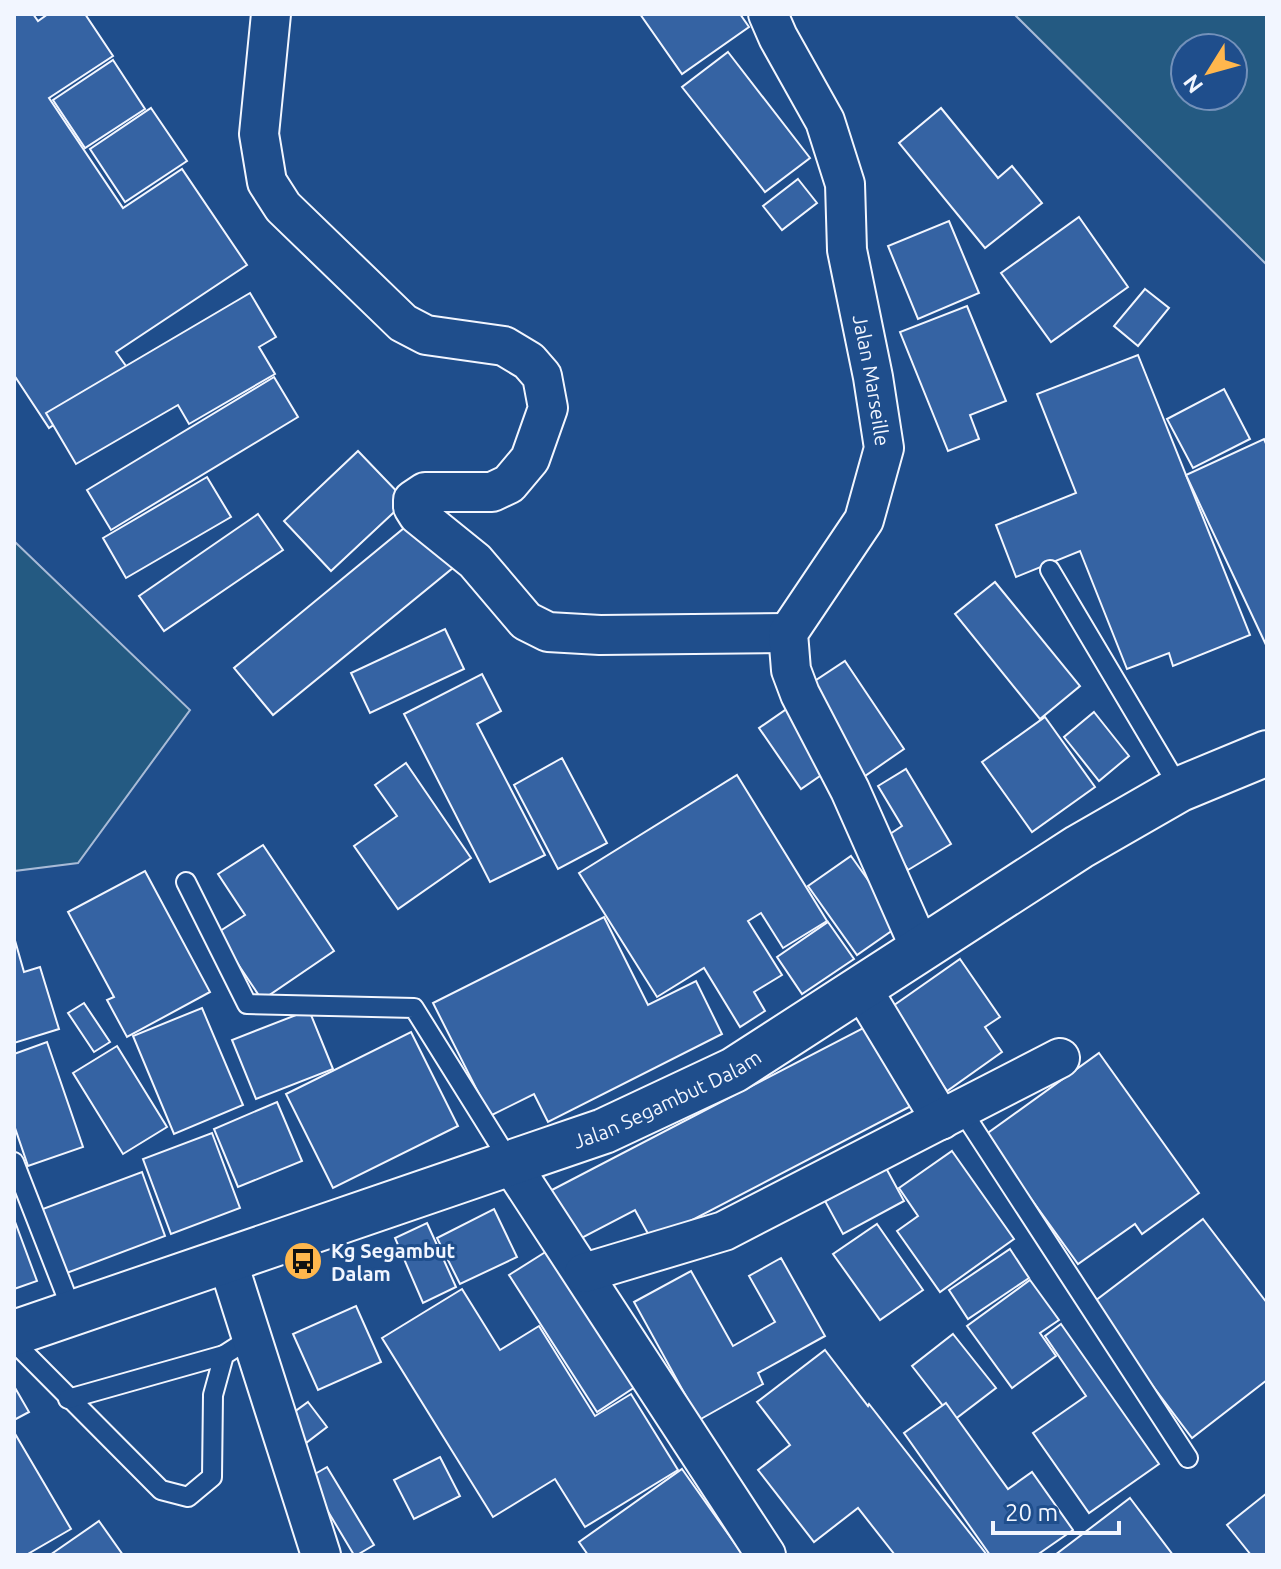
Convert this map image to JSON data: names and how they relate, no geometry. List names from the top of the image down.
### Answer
{
  "streets": {
    "street": ["Jalan Marseille", "Jalan Segambut Dalam"]
  },
  "places": {
    "bus stop": ["Kg Segambut Dalam"]
  },
  "scale_bar": "20 m",
  "north": "bottom left"
}
